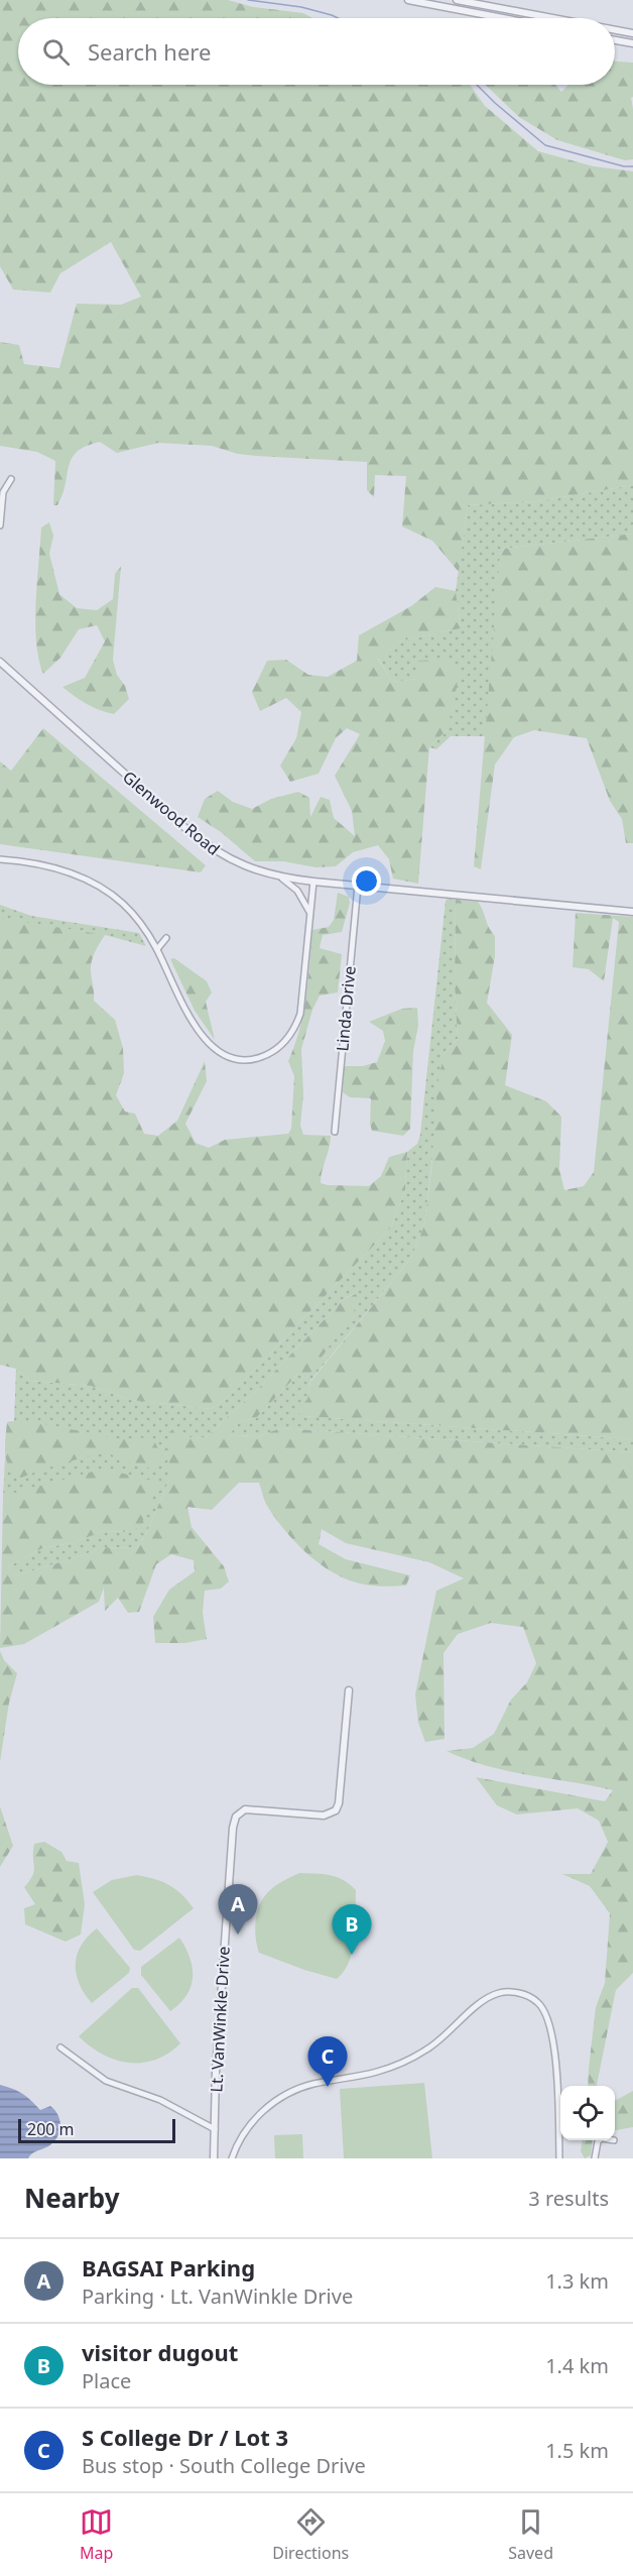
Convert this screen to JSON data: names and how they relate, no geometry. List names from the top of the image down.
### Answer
{
  "streets": {
    "street": ["Glenwood Road", "Linda Drive", "Lt. VanWinkle Drive"]
  },
  "crossings": [
    ["Glenwood Road", "Linda Drive"]
  ],
  "scale_bar": "200 m",
  "page": {
    "search": "Search here",
    "pins": ["A", "B", "C"],
    "scale": "200 m",
    "heading": ["Nearby", "3 results"],
    "list": [
      {
        "mark": "A",
        "name": "BAGSAI Parking",
        "note": "Parking · Lt. VanWinkle Drive",
        "value": "1.3 km"
      },
      {
        "mark": "B",
        "name": "visitor dugout",
        "note": "Place",
        "value": "1.4 km"
      },
      {
        "mark": "C",
        "name": "S College Dr / Lot 3",
        "note": "Bus stop · South College Drive",
        "value": "1.5 km"
      }
    ],
    "nav": ["Map", "Directions", "Saved"]
  }
}
